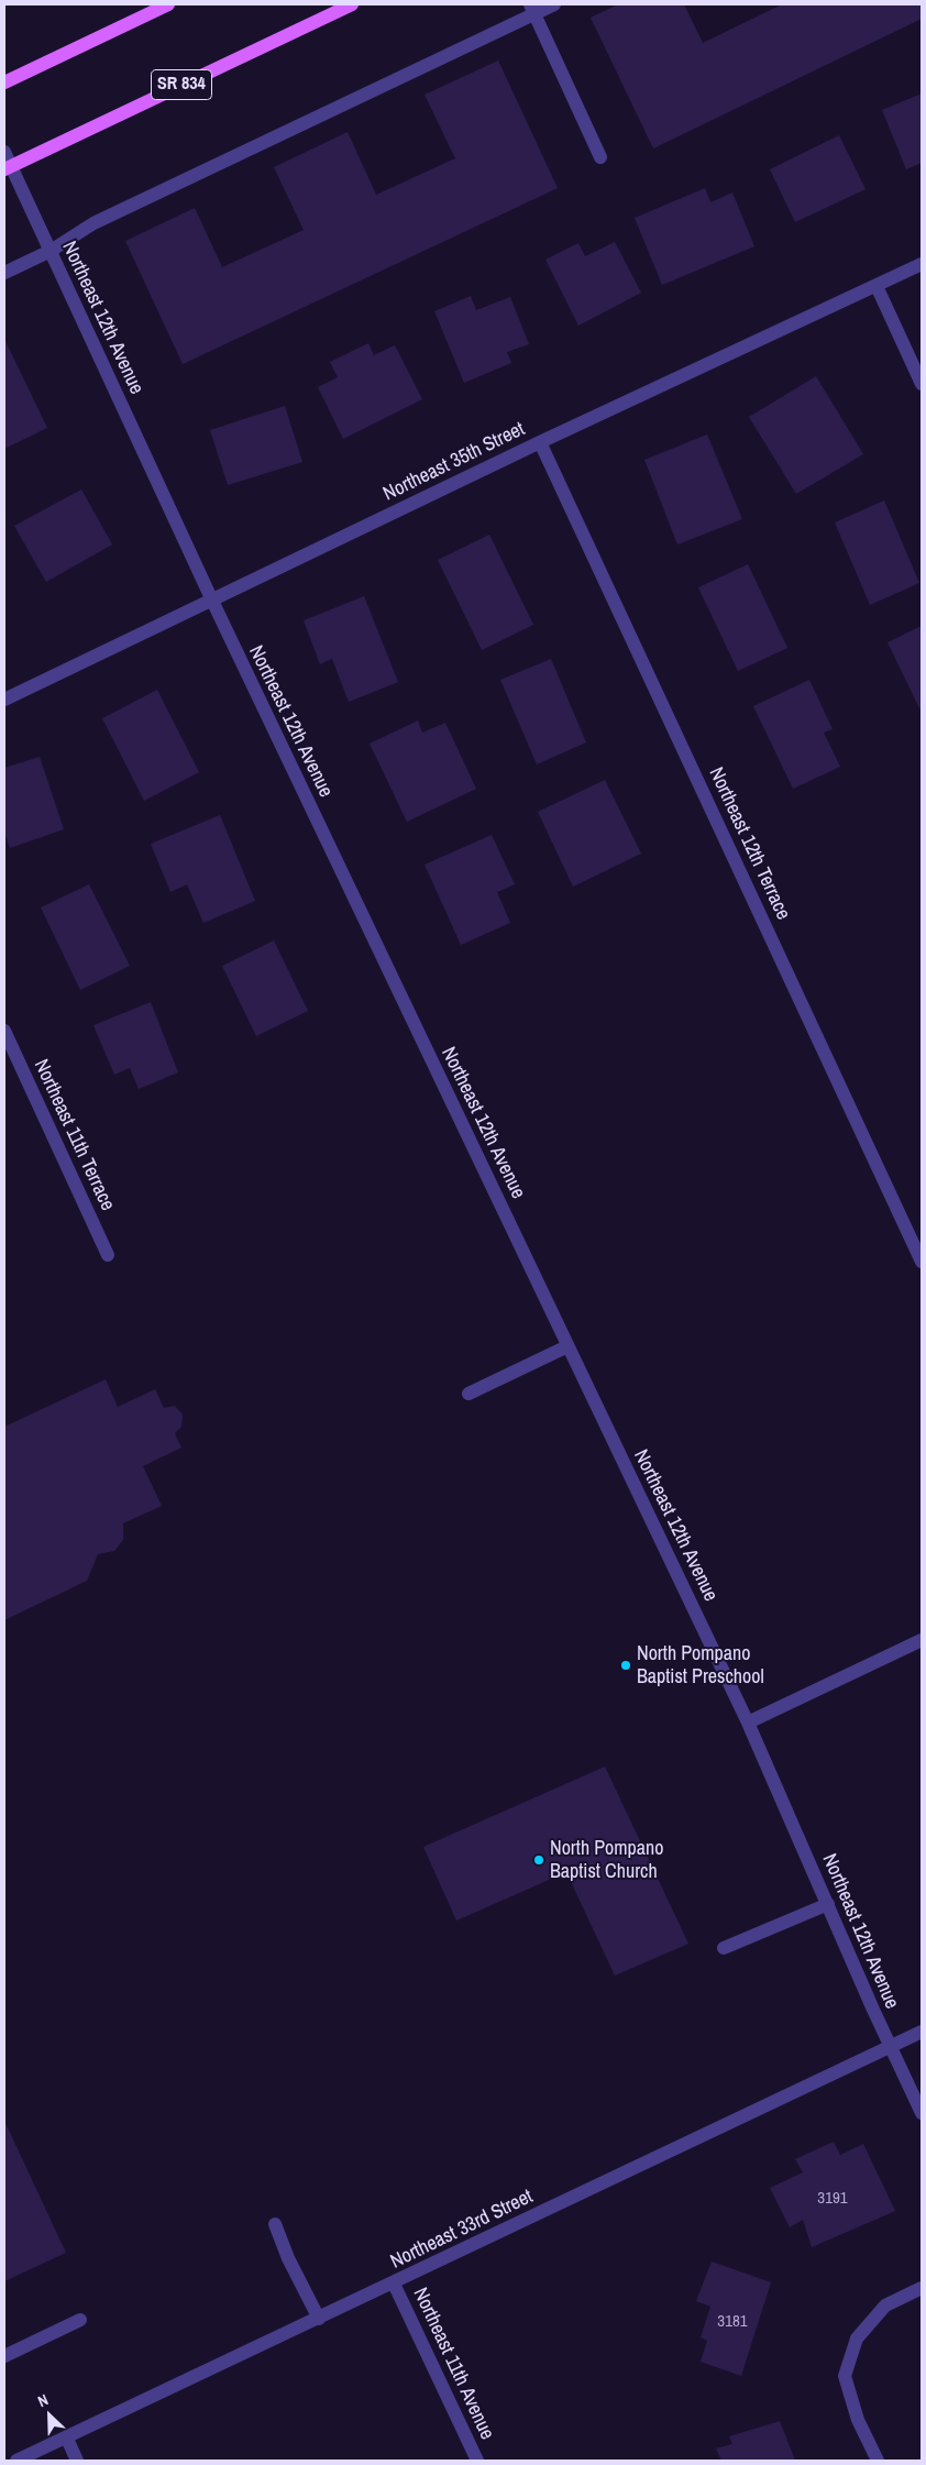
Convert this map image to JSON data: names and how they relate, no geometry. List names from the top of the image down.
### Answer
{
  "streets": {
    "main road": ["SR 834"],
    "street": [
      "Northeast 12th Avenue",
      "Northeast 35th Street",
      "Northeast 12th Terrace",
      "Northeast 11th Terrace",
      "Northeast 33rd Street",
      "Northeast 11th Avenue"
    ]
  },
  "crossings": [
    ["SR 834", "Northeast 12th Avenue"],
    ["Northeast 12th Avenue", "Northeast 35th Street"],
    ["Northeast 12th Avenue", "Northeast 33rd Street"],
    ["Northeast 35th Street", "Northeast 12th Terrace"],
    ["Northeast 33rd Street", "Northeast 11th Avenue"]
  ],
  "places": ["North Pompano Baptist Preschool", "North Pompano Baptist Church"],
  "house_numbers": ["3191", "3181"],
  "north": "top left"
}
